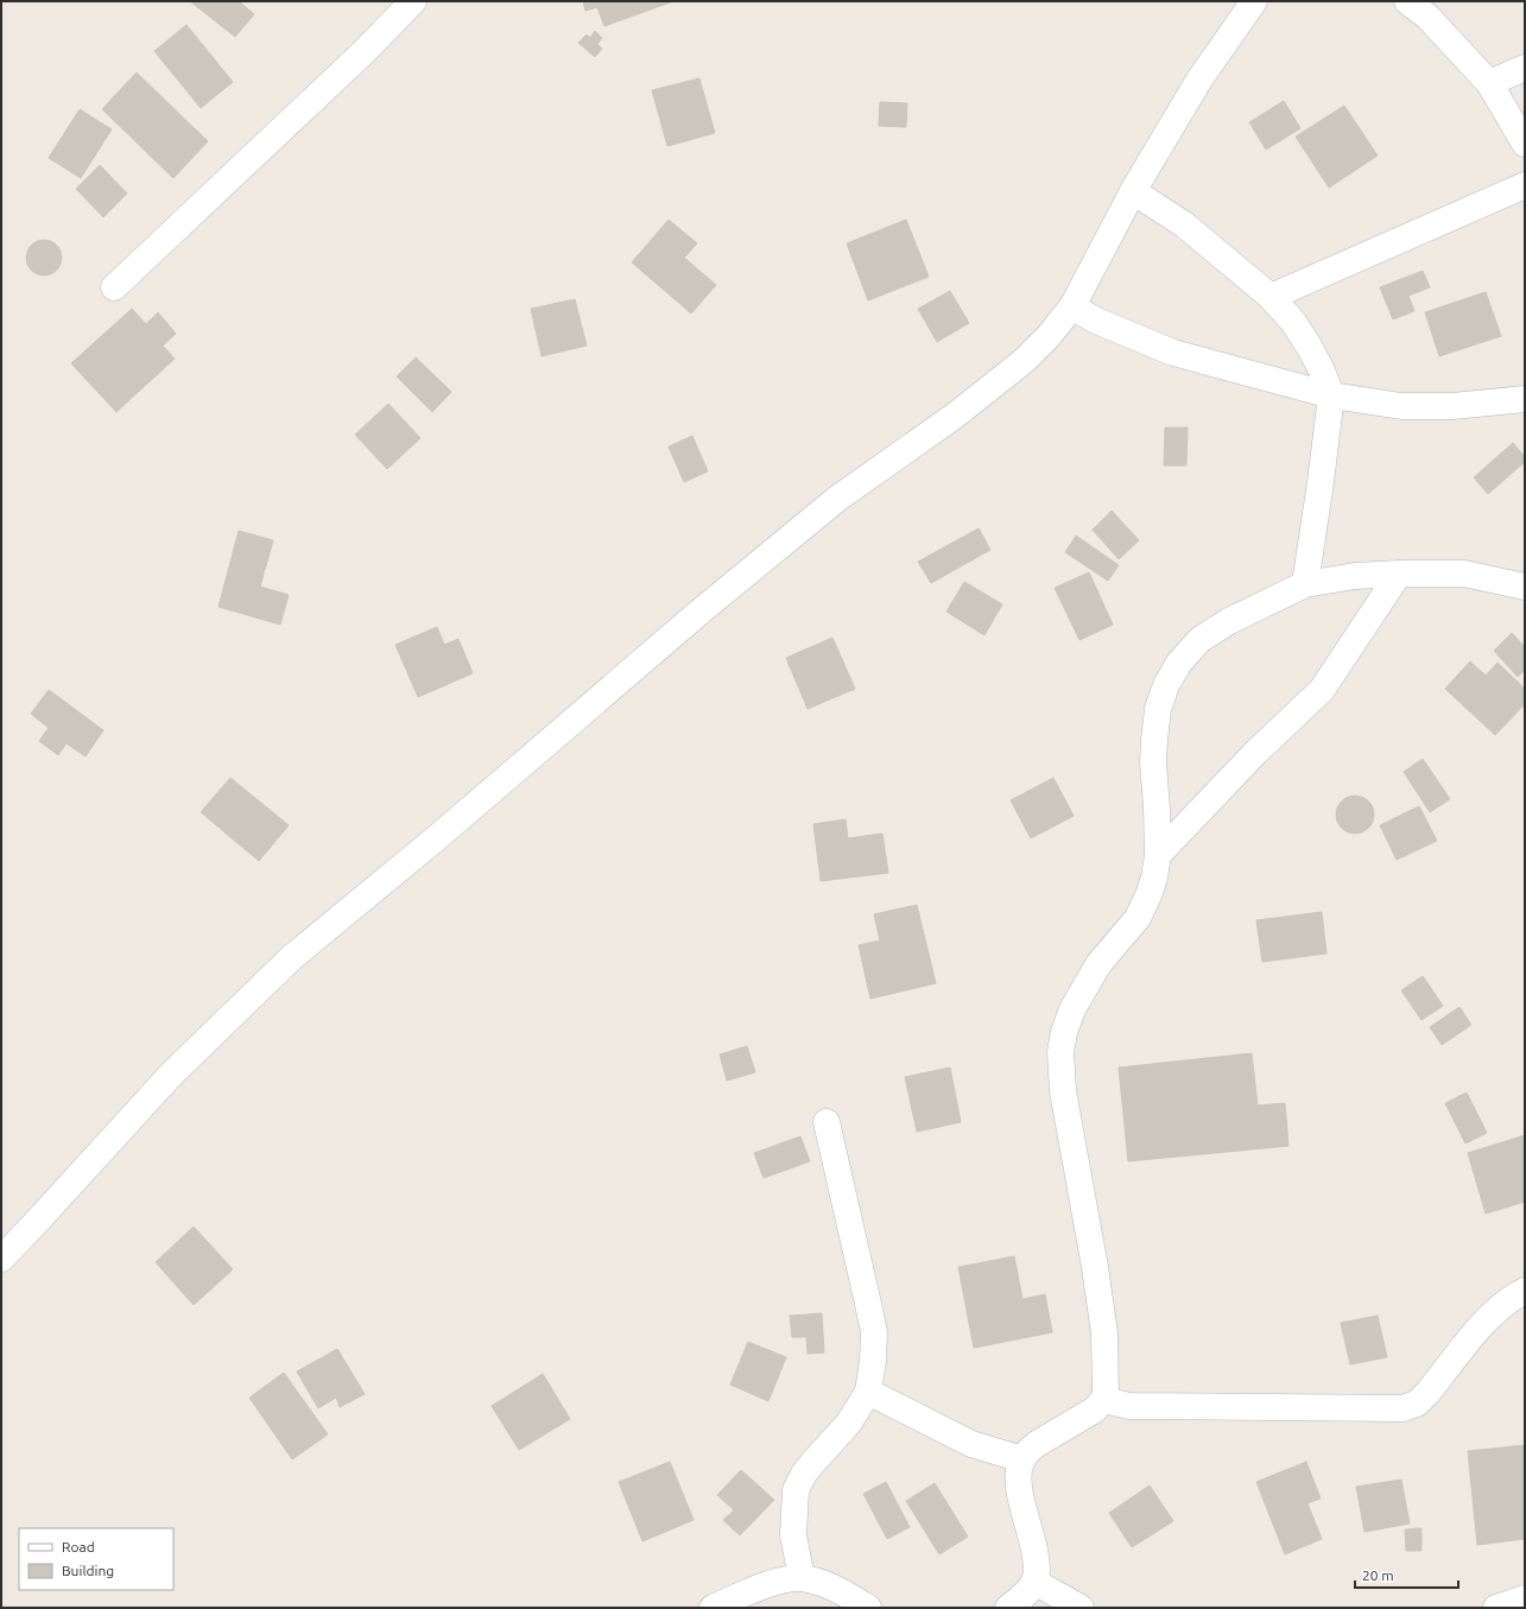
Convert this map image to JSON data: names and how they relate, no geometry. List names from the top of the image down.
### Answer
{
  "legend": ["Road", "Building"],
  "scale_bar": "20 m"
}
